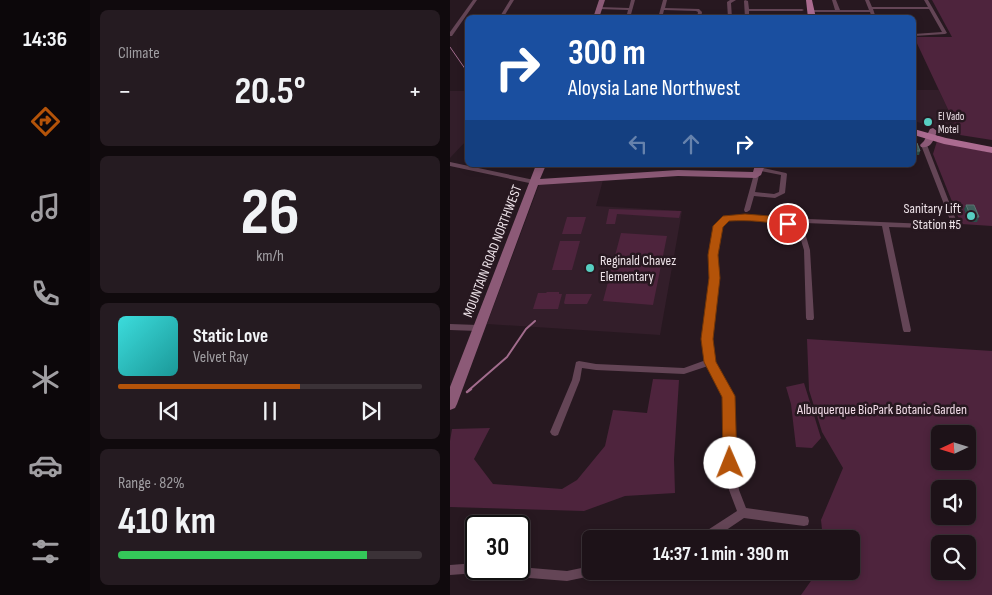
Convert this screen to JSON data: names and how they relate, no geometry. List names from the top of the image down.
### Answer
{
  "streets": {
    "street": ["MOUNTAIN ROAD NORTHWEST"]
  },
  "parks": ["Albuquerque BioPark Botanic Garden"],
  "places": ["El Vado Motel", "Sanitary Lift Station #5", "Reginald Chavez Elementary"],
  "north": "left",
  "page": {
    "tabs": "14:36",
    "tile": [
      "Climate",
      ["26", "km/h"],
      ["Range · 82%", "410 km"]
    ],
    "turn": ["300 m", "Aloysia Lane Northwest"],
    "heat": ["−", "20.5°", "+"],
    "song": ["Static Love", "Velvet Ray"],
    "limit": "30",
    "trip": "14:37 · 1 min · 390 m"
  }
}
